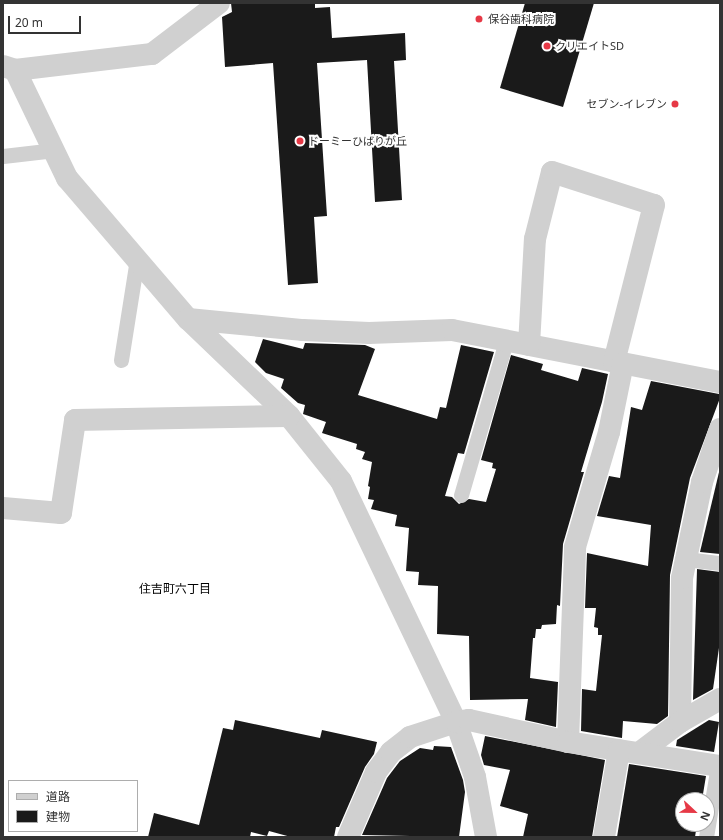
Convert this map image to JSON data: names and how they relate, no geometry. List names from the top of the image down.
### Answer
{
  "districts": ["住吉町六丁目"],
  "places": [
    "保谷歯科病院",
    "クリエイトSD",
    "セブン-イレブン",
    "ドーミーひばりが丘"
  ],
  "legend": ["道路", "建物"],
  "scale_bar": "20 m",
  "north": "right"
}
